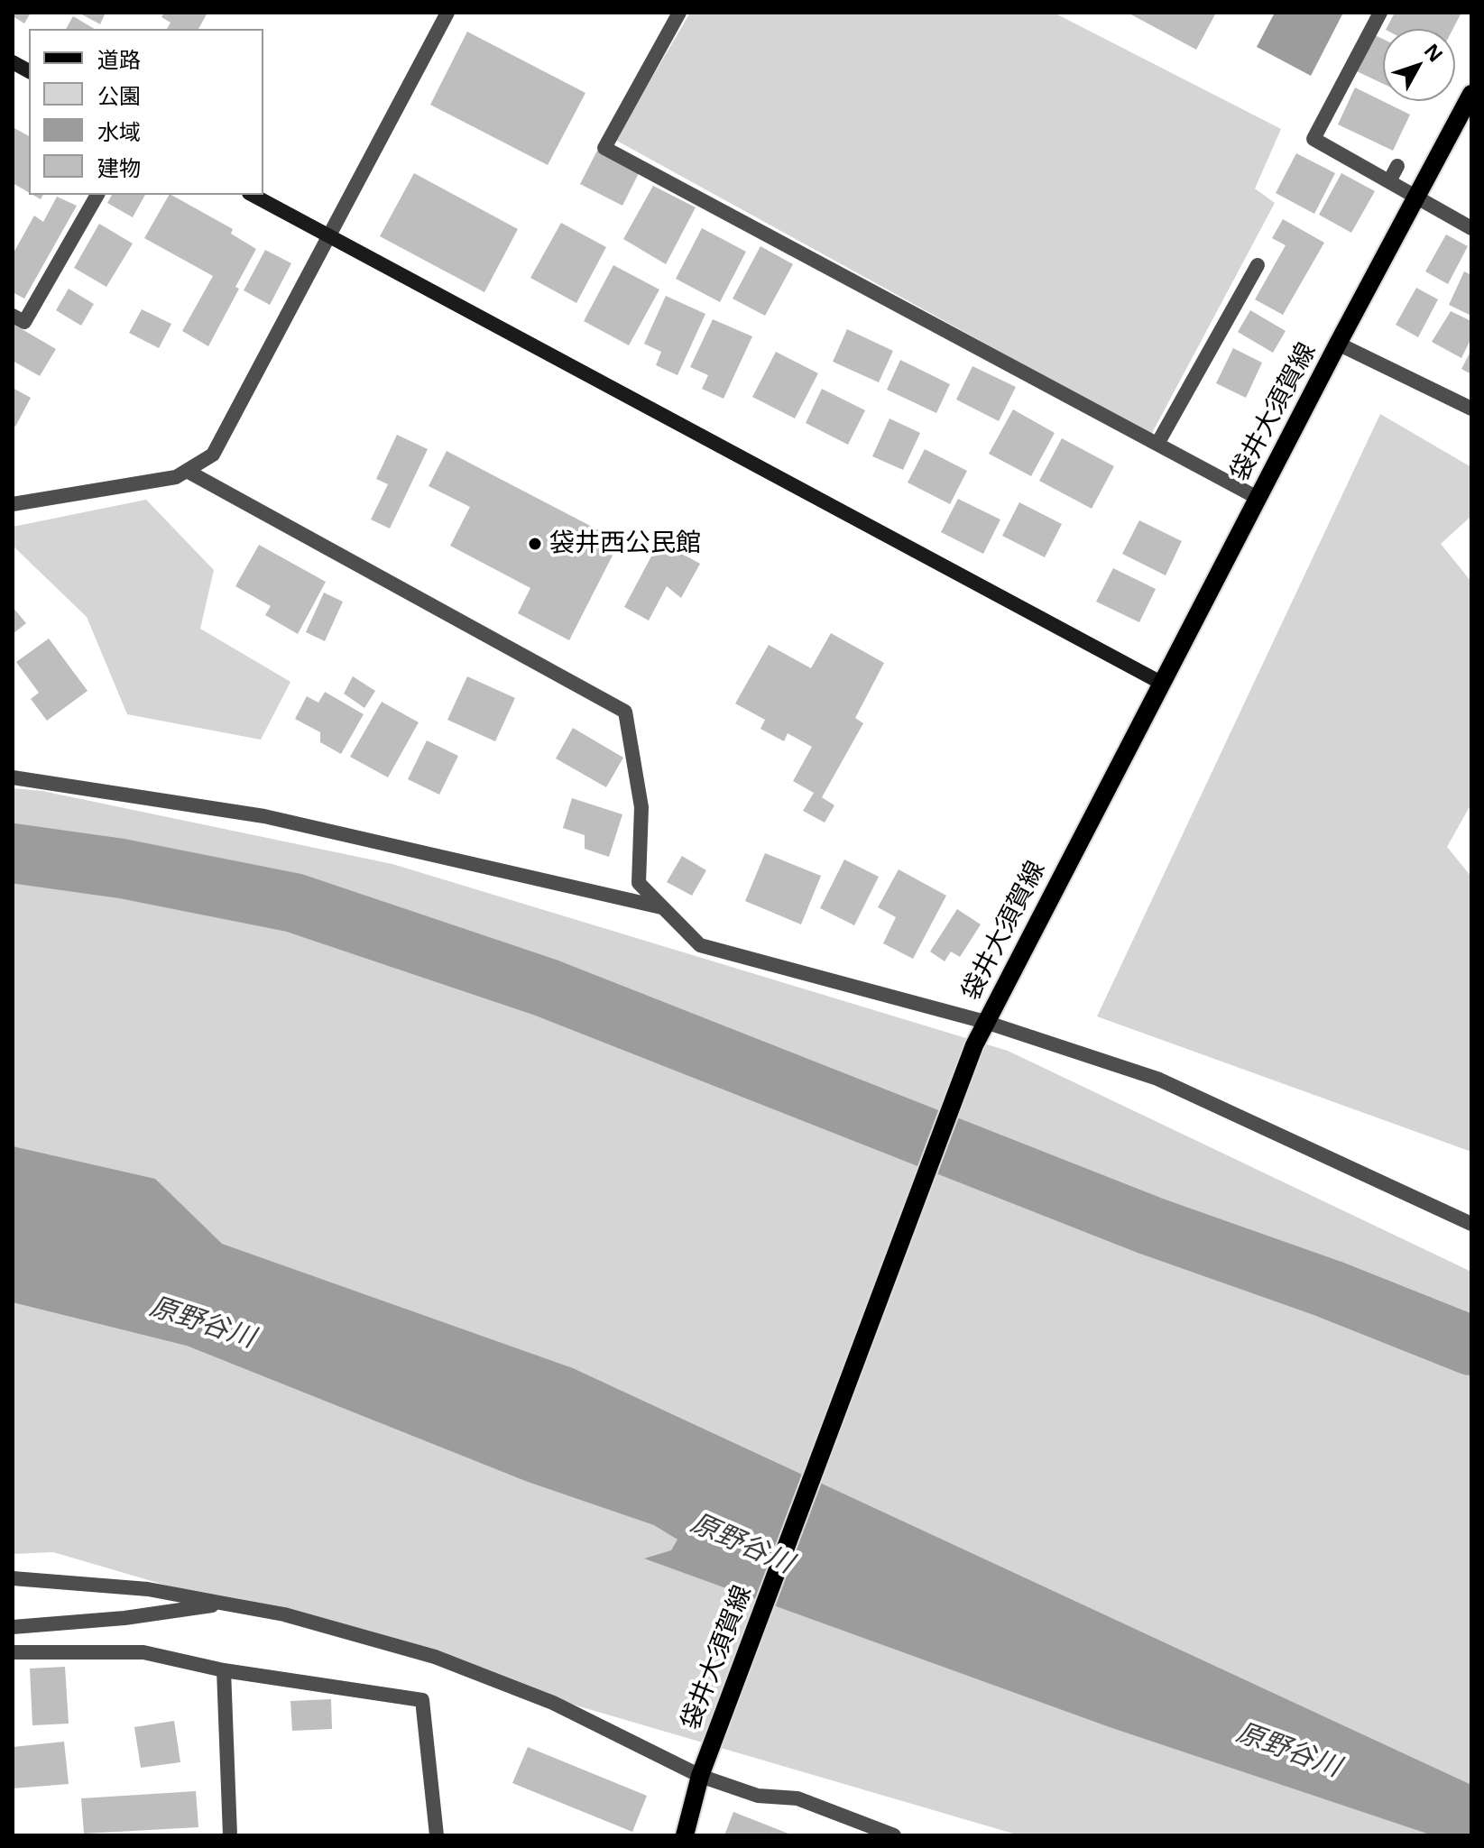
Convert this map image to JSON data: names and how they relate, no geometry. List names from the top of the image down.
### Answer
{
  "streets": {
    "main road": ["袋井大須賀線"]
  },
  "water": ["原野谷川"],
  "places": ["袋井西公民館"],
  "legend": [
    "道路",
    "公園",
    "水域",
    "建物"
  ],
  "north": "top right"
}
